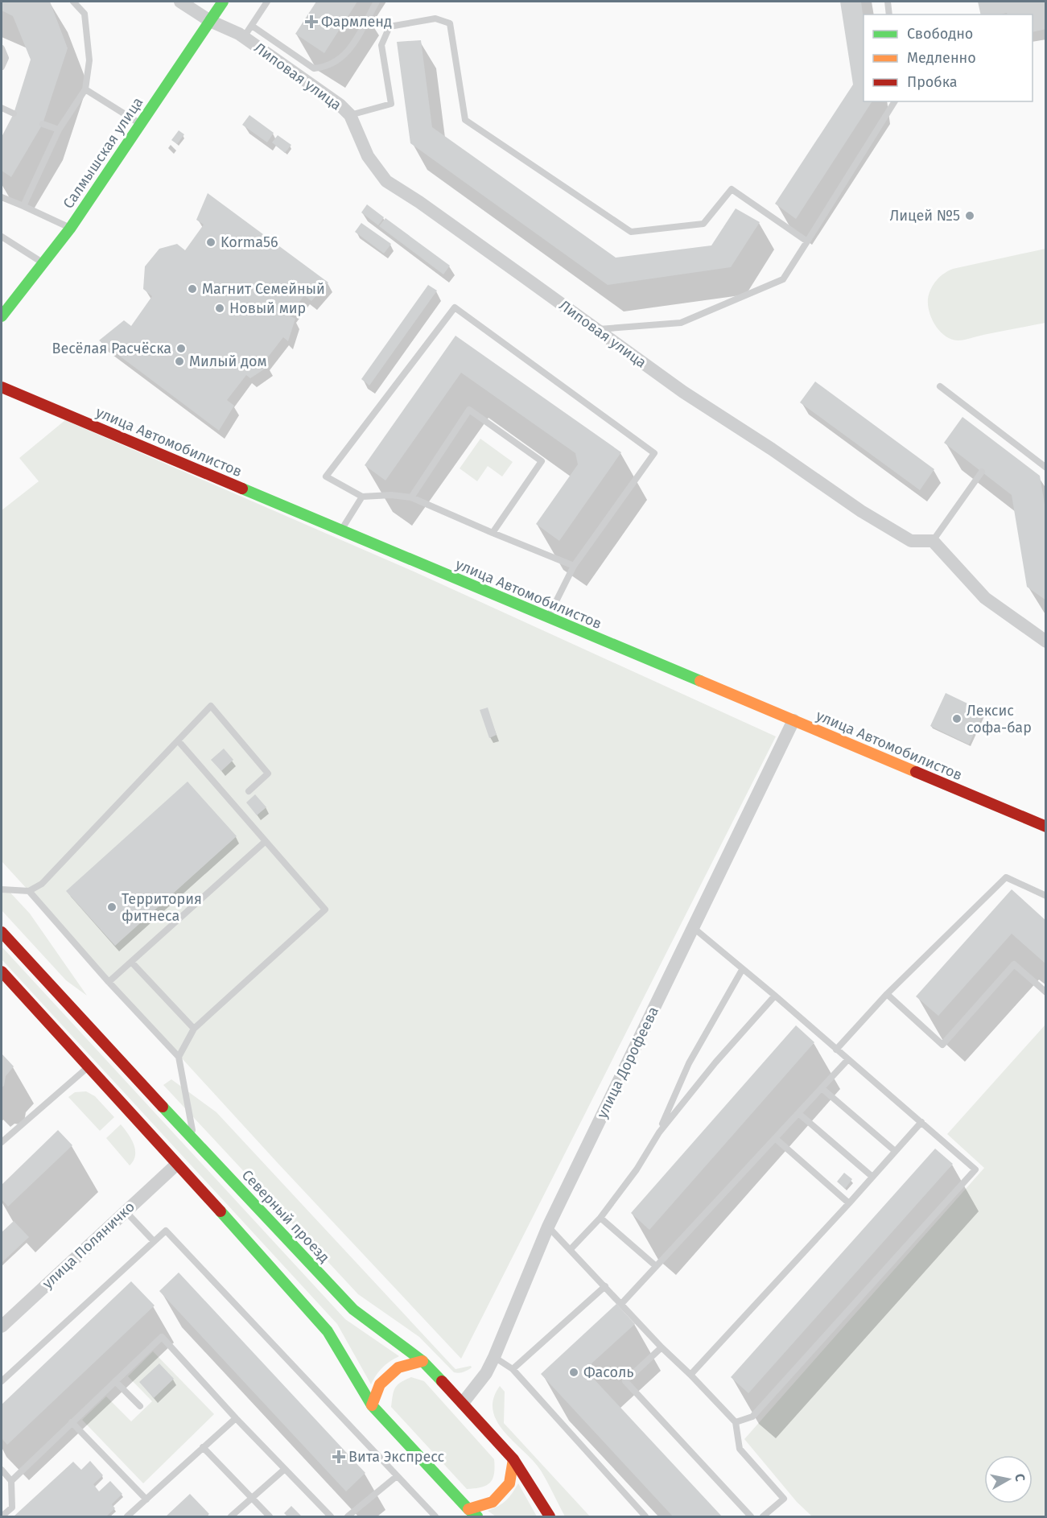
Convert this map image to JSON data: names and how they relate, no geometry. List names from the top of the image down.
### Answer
{
  "streets": {
    "main road": ["Салмышская улица", "улица Автомобилистов", "Северный проезд"],
    "street": ["Липовая улица", "улица Дорофеева", "улица Поляничко"]
  },
  "crossings": [
    ["Липовая улица", "Салмышская улица"],
    ["улица Автомобилистов", "улица Дорофеева"],
    ["улица Дорофеева", "Северный проезд"]
  ],
  "places": {
    "health": ["Фармленд", "Вита Экспресс"],
    "other": [
      "Лицей №5",
      "Korma56",
      "Магнит Семейный",
      "Новый мир",
      "Весёлая Расчёска",
      "Милый дом",
      "Лексис софа-бар",
      "Территория фитнеса",
      "Фасоль"
    ]
  },
  "legend": ["Свободно", "Медленно", "Пробка"],
  "north": "right"
}
